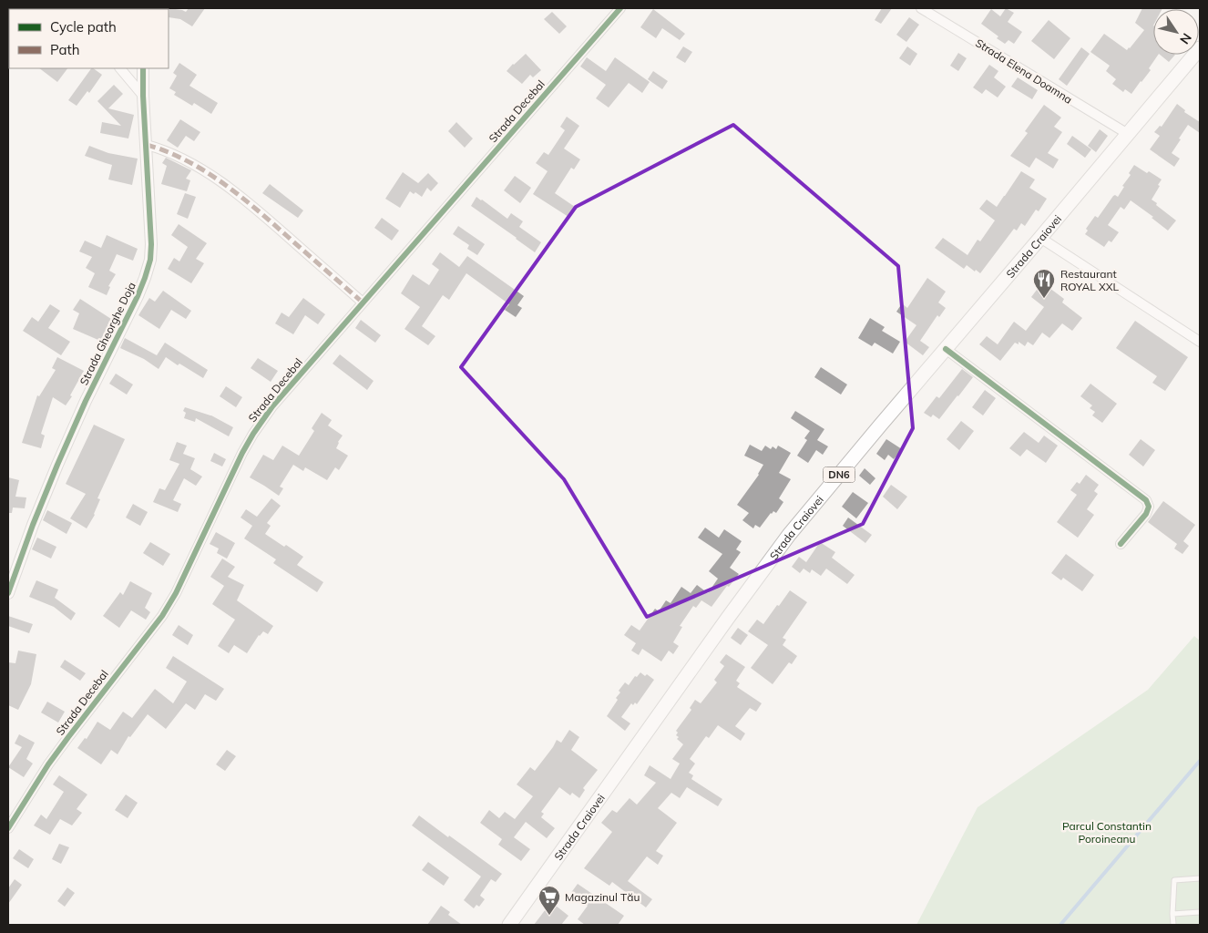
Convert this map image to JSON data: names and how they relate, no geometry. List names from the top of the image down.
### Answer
{
  "streets": {
    "main road": ["Strada Craiovei", "DN6"],
    "street": ["Strada Elena Doamna", "Strada Decebal", "Strada Gheorghe Doja"]
  },
  "crossings": [
    ["Strada Elena Doamna", "Strada Craiovei"]
  ],
  "parks": ["Parcul Constantin Poroineanu"],
  "places": {
    "restaurant": ["Restaurant ROYAL XXL"],
    "supermarket": ["Magazinul Tău"]
  },
  "legend": ["Cycle path", "Path"],
  "north": "bottom right"
}
